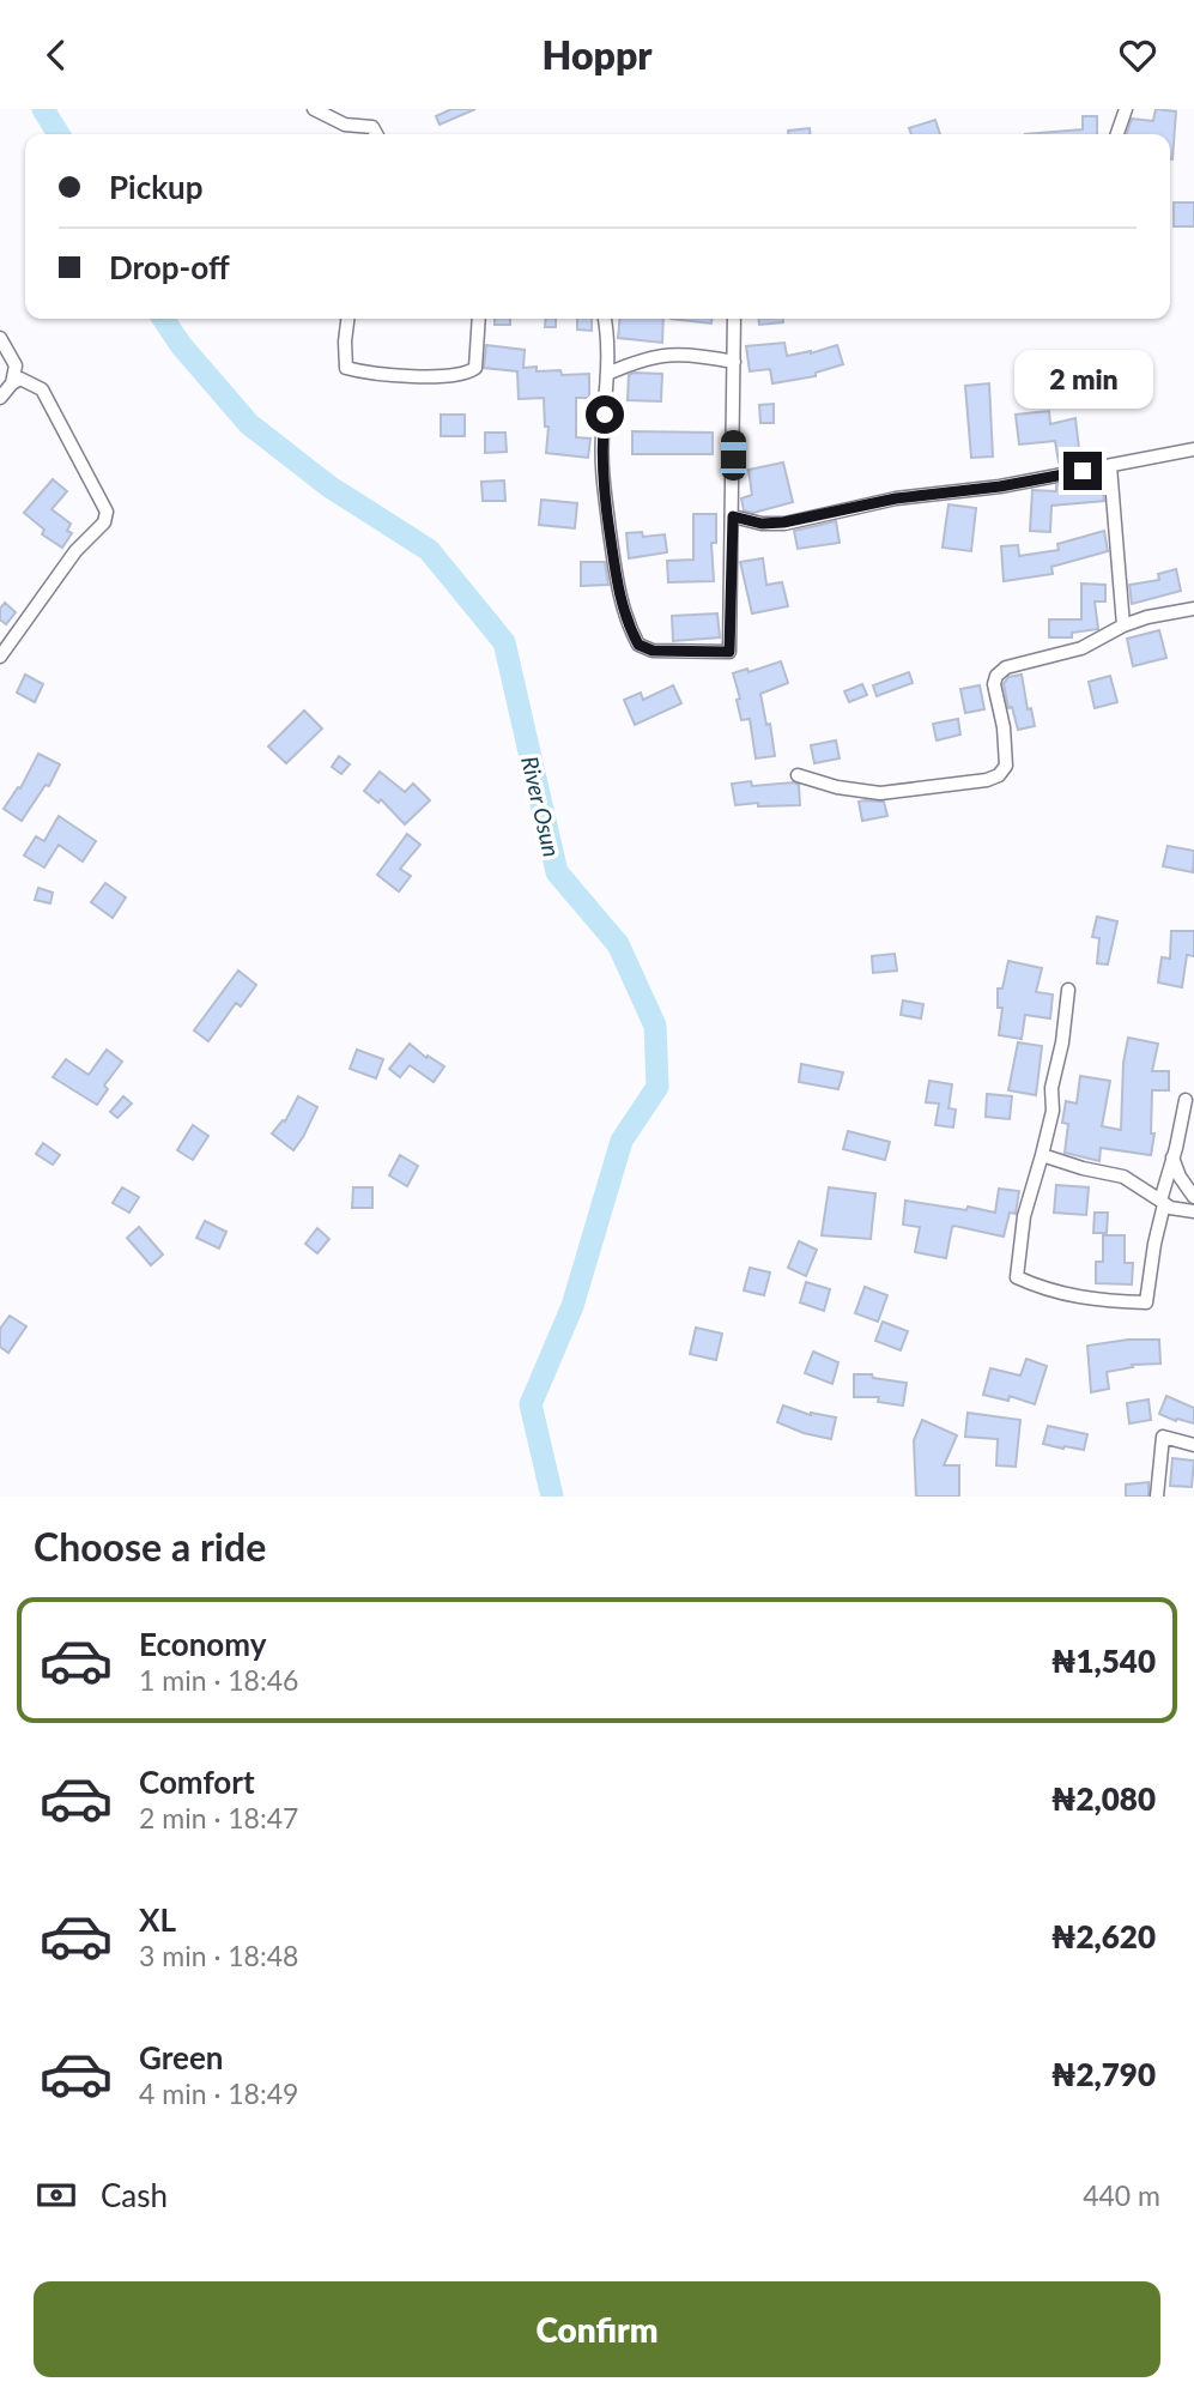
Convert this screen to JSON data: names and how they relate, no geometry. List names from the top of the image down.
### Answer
{
  "water": ["River Osun"],
  "page": {
    "header": "Hoppr",
    "banner": ["Pickup", "Drop-off"],
    "bubble": "2 min",
    "heading": "Choose a ride",
    "list": [
      {
        "name": "Economy",
        "note": "1 min · 18:46",
        "value": "₦1,540"
      },
      {
        "name": "Comfort",
        "note": "2 min · 18:47",
        "value": "₦2,080"
      },
      {
        "name": "XL",
        "note": "3 min · 18:48",
        "value": "₦2,620"
      },
      {
        "name": "Green",
        "note": "4 min · 18:49",
        "value": "₦2,790"
      }
    ],
    "pay": ["Cash", "440 m"],
    "buttons": "Confirm"
  }
}
